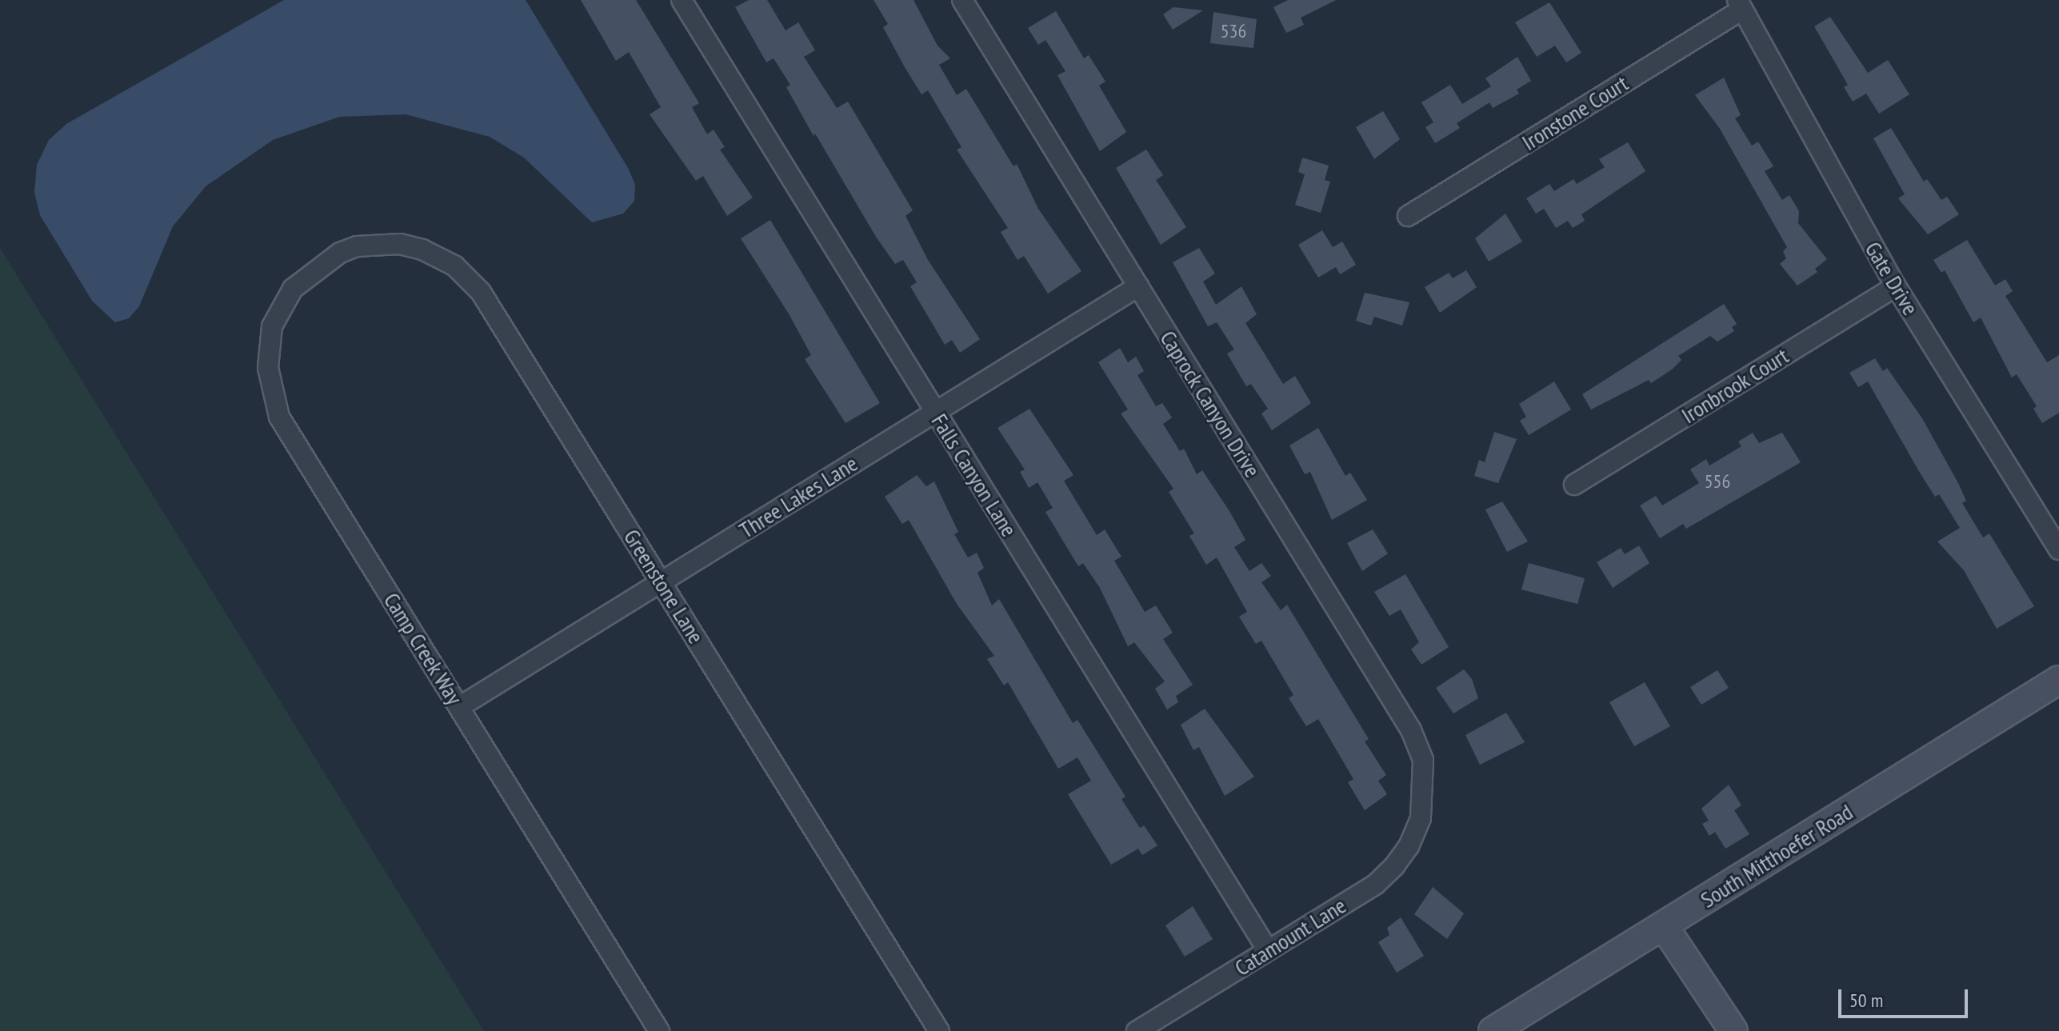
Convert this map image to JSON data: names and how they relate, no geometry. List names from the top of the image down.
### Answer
{
  "streets": {
    "main road": ["South Mitthoefer Road"],
    "street": [
      "Ironstone Court",
      "Gate Drive",
      "Ironbrook Court",
      "Caprock Canyon Drive",
      "Falls Canyon Lane",
      "Three Lakes Lane",
      "Greenstone Lane",
      "Camp Creek Way",
      "Catamount Lane"
    ]
  },
  "crossings": [
    ["Ironstone Court", "Gate Drive"],
    ["Gate Drive", "Ironbrook Court"],
    ["Caprock Canyon Drive", "Three Lakes Lane"],
    ["Caprock Canyon Drive", "Catamount Lane"],
    ["Falls Canyon Lane", "Three Lakes Lane"],
    ["Falls Canyon Lane", "Catamount Lane"],
    ["Three Lakes Lane", "Greenstone Lane"],
    ["Three Lakes Lane", "Camp Creek Way"],
    ["Greenstone Lane", "Camp Creek Way"]
  ],
  "house_numbers": ["536", "556"],
  "scale_bar": "50 m"
}
